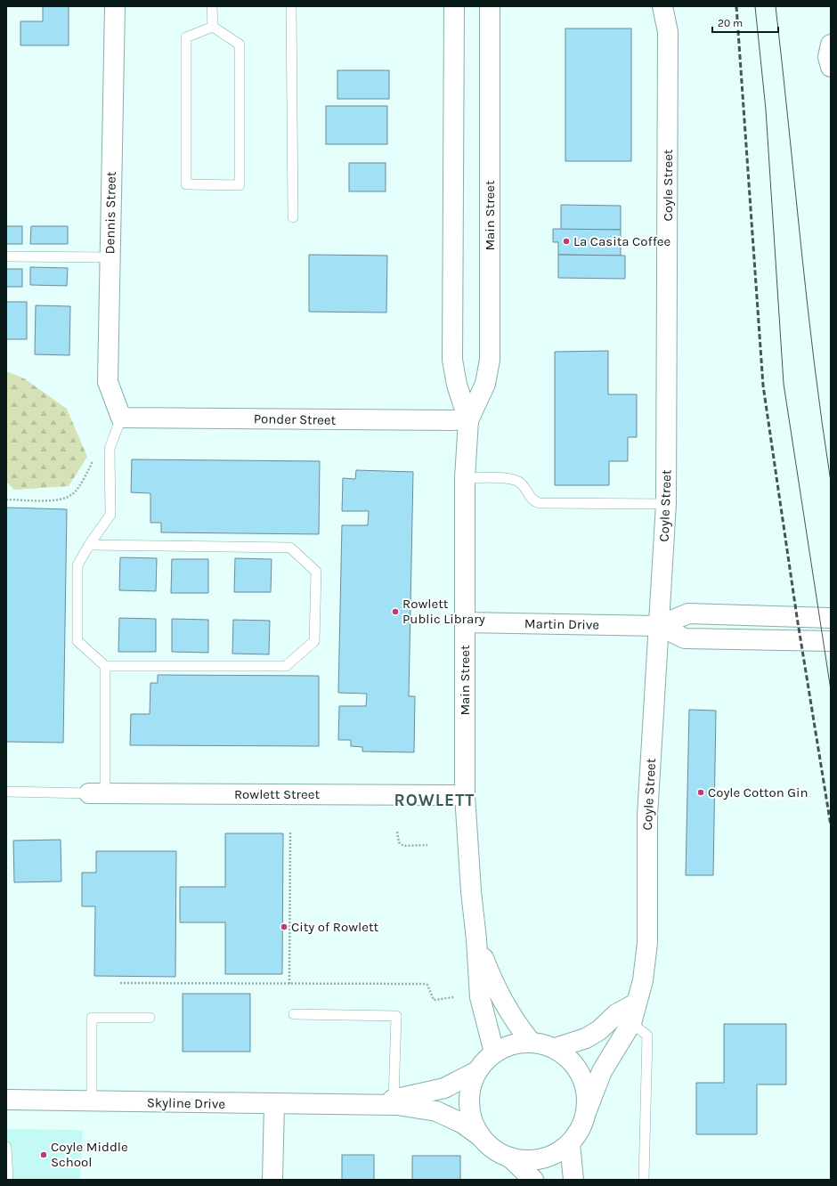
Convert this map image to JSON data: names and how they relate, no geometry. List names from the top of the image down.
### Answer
{
  "streets": {
    "street": [
      "Coyle Street",
      "Dennis Street",
      "Main Street",
      "Ponder Street",
      "Martin Drive",
      "Rowlett Street",
      "Skyline Drive"
    ]
  },
  "crossings": [
    ["Coyle Street", "Main Street"],
    ["Coyle Street", "Martin Drive"],
    ["Coyle Street", "Skyline Drive"],
    ["Dennis Street", "Ponder Street"],
    ["Main Street", "Ponder Street"],
    ["Main Street", "Martin Drive"],
    ["Main Street", "Rowlett Street"],
    ["Main Street", "Skyline Drive"]
  ],
  "districts": ["ROWLETT"],
  "places": [
    "La Casita Coffee",
    "Rowlett Public Library",
    "Coyle Cotton Gin",
    "City of Rowlett",
    "Coyle Middle School"
  ],
  "scale_bar": "20 m"
}
